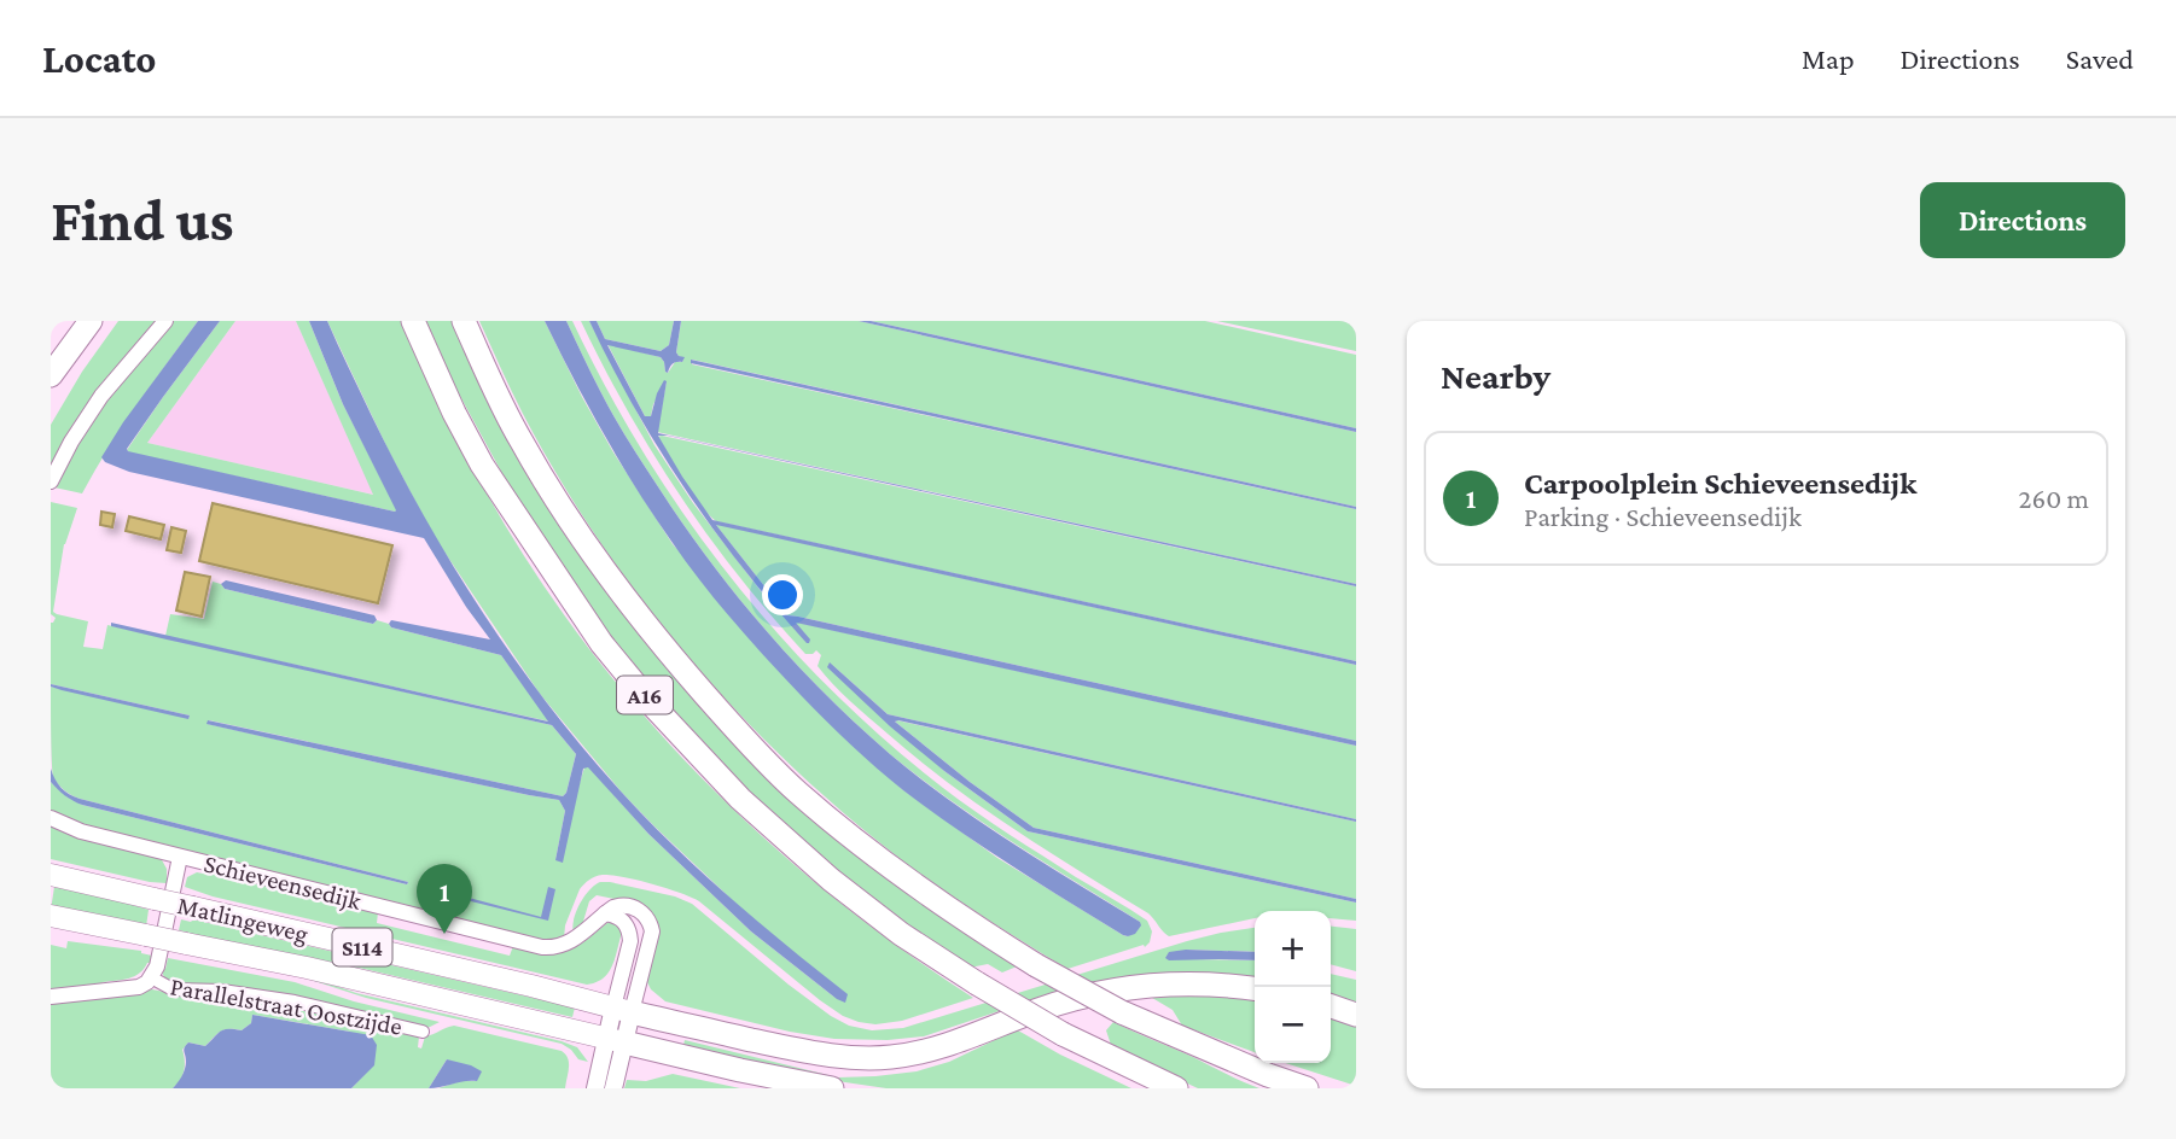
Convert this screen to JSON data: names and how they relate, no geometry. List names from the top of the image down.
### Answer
{
  "streets": {
    "highway": ["A16", "Matlingeweg", "S114"],
    "street": ["Schieveensedijk", "Parallelstraat Oostzijde"]
  },
  "crossings": [
    ["Schieveensedijk", "Parallelstraat Oostzijde"]
  ],
  "page": {
    "header": "Locato",
    "nav": ["Map", "Directions", "Saved"],
    "buttons": "Directions",
    "title": "Find us",
    "heading": "Nearby",
    "list": [
      {
        "mark": "1",
        "name": "Carpoolplein Schieveensedijk",
        "note": "Parking · Schieveensedijk",
        "value": "260 m"
      }
    ],
    "pins": "1",
    "map_buttons": ["+", "−"]
  }
}
